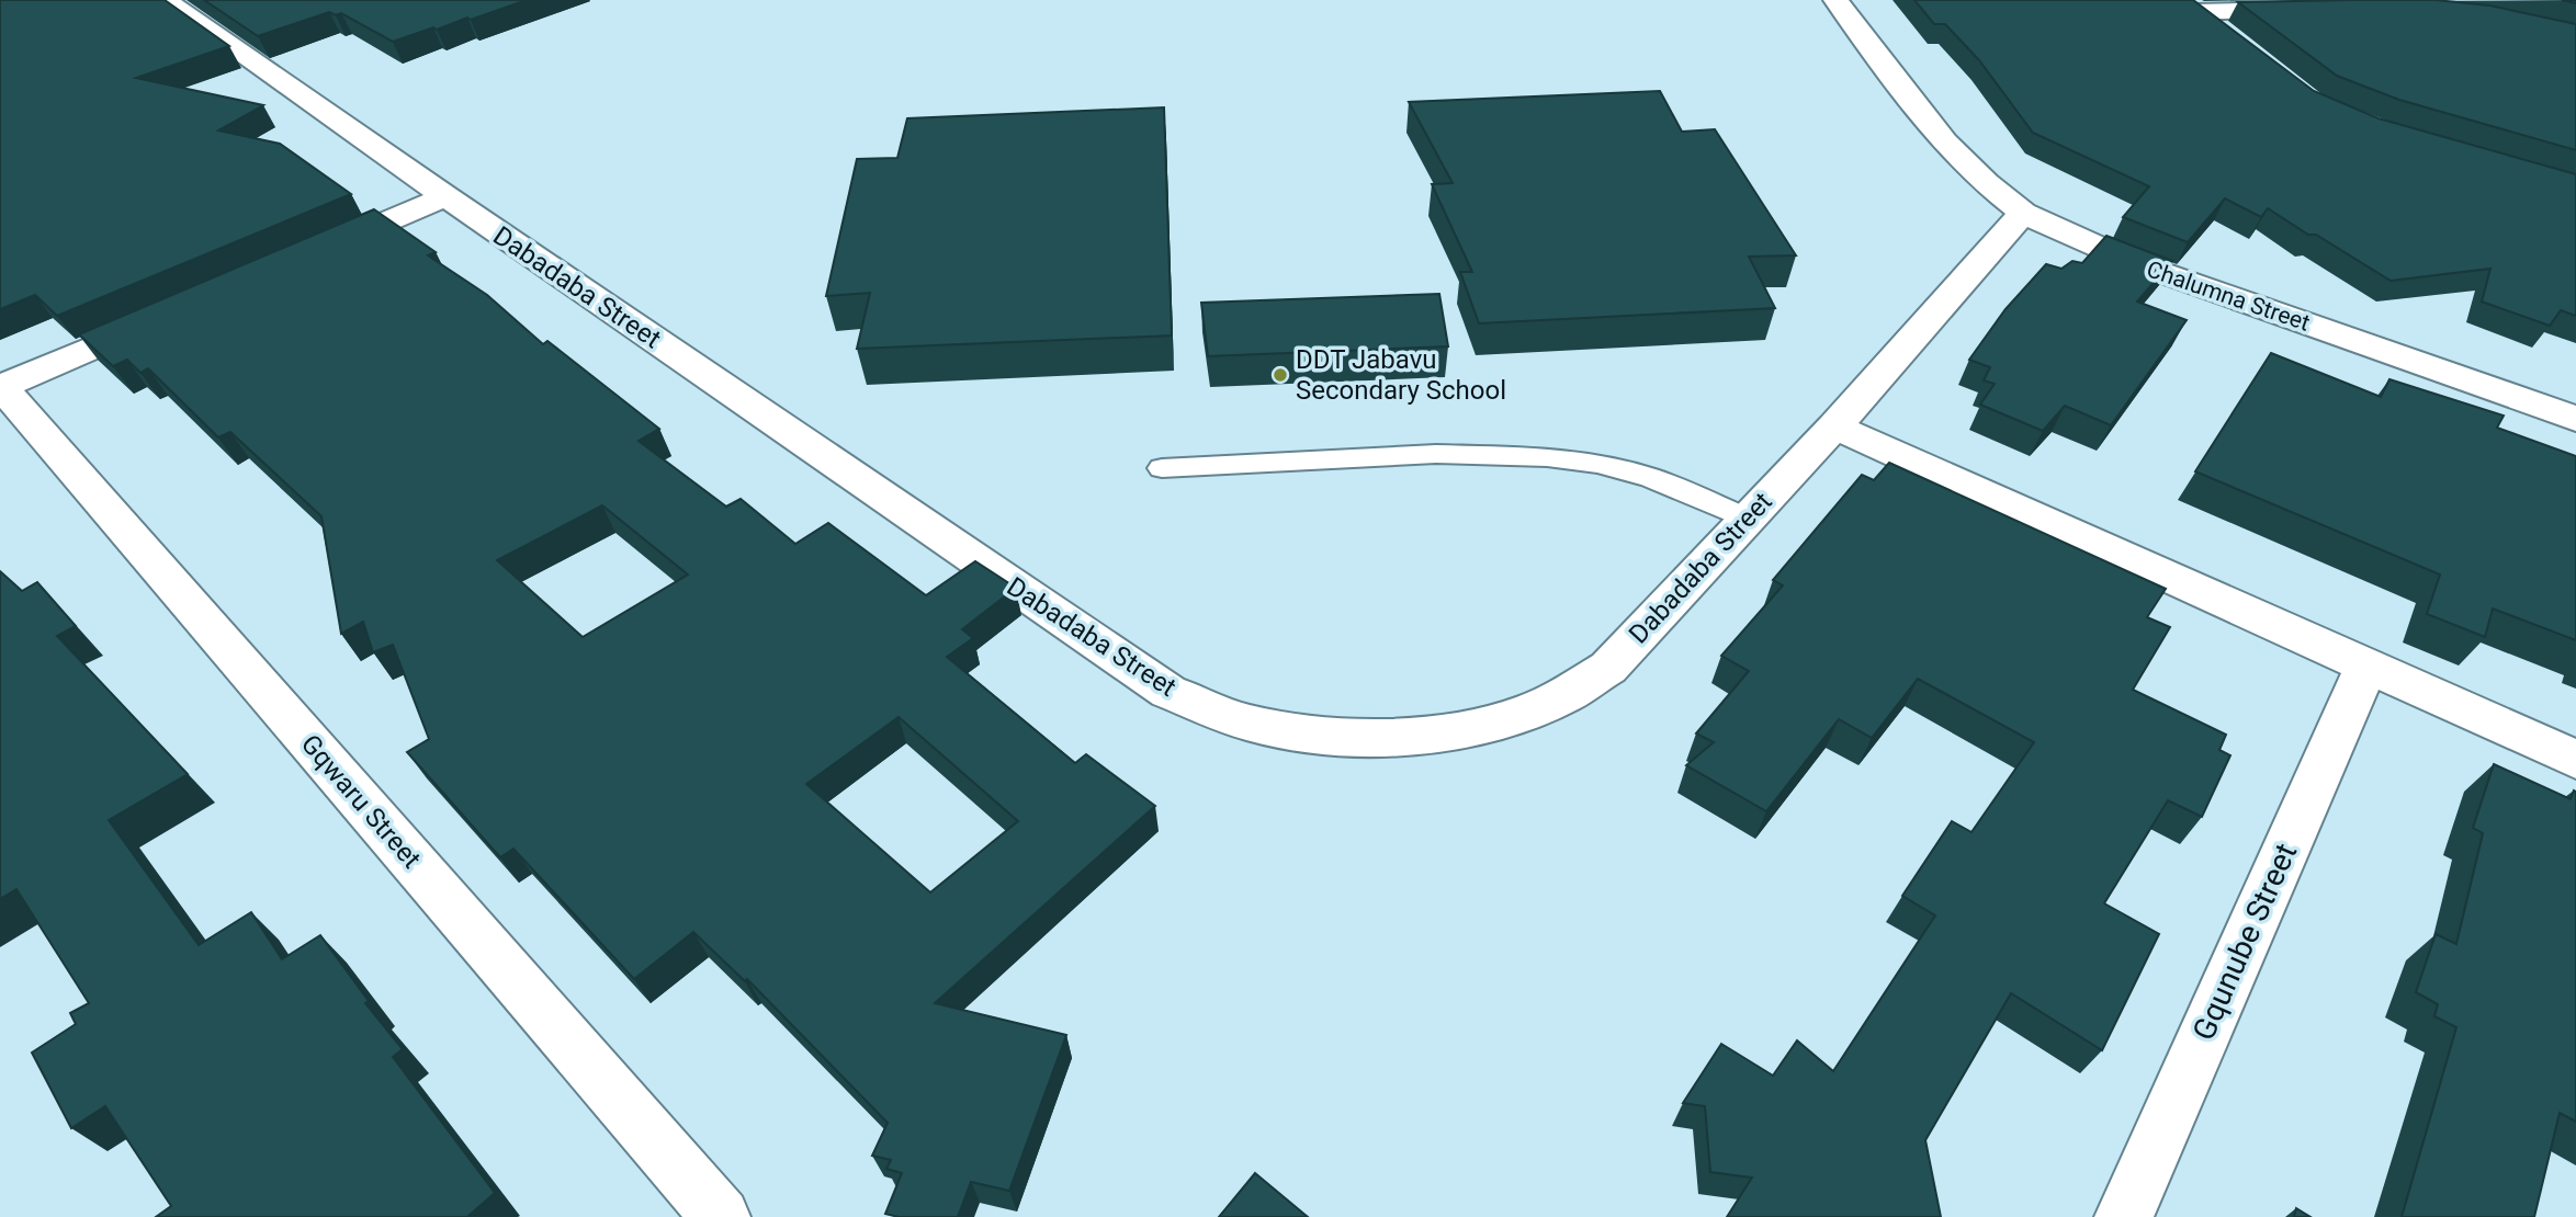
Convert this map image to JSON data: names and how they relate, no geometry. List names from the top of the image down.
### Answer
{
  "streets": {
    "street": [
      "Dabadaba Street",
      "Chalumna Street",
      "Gqwaru Street",
      "Gqunube Street"
    ]
  },
  "crossings": [
    ["Dabadaba Street", "Chalumna Street"]
  ],
  "places": ["DDT Jabavu Secondary School"]
}
